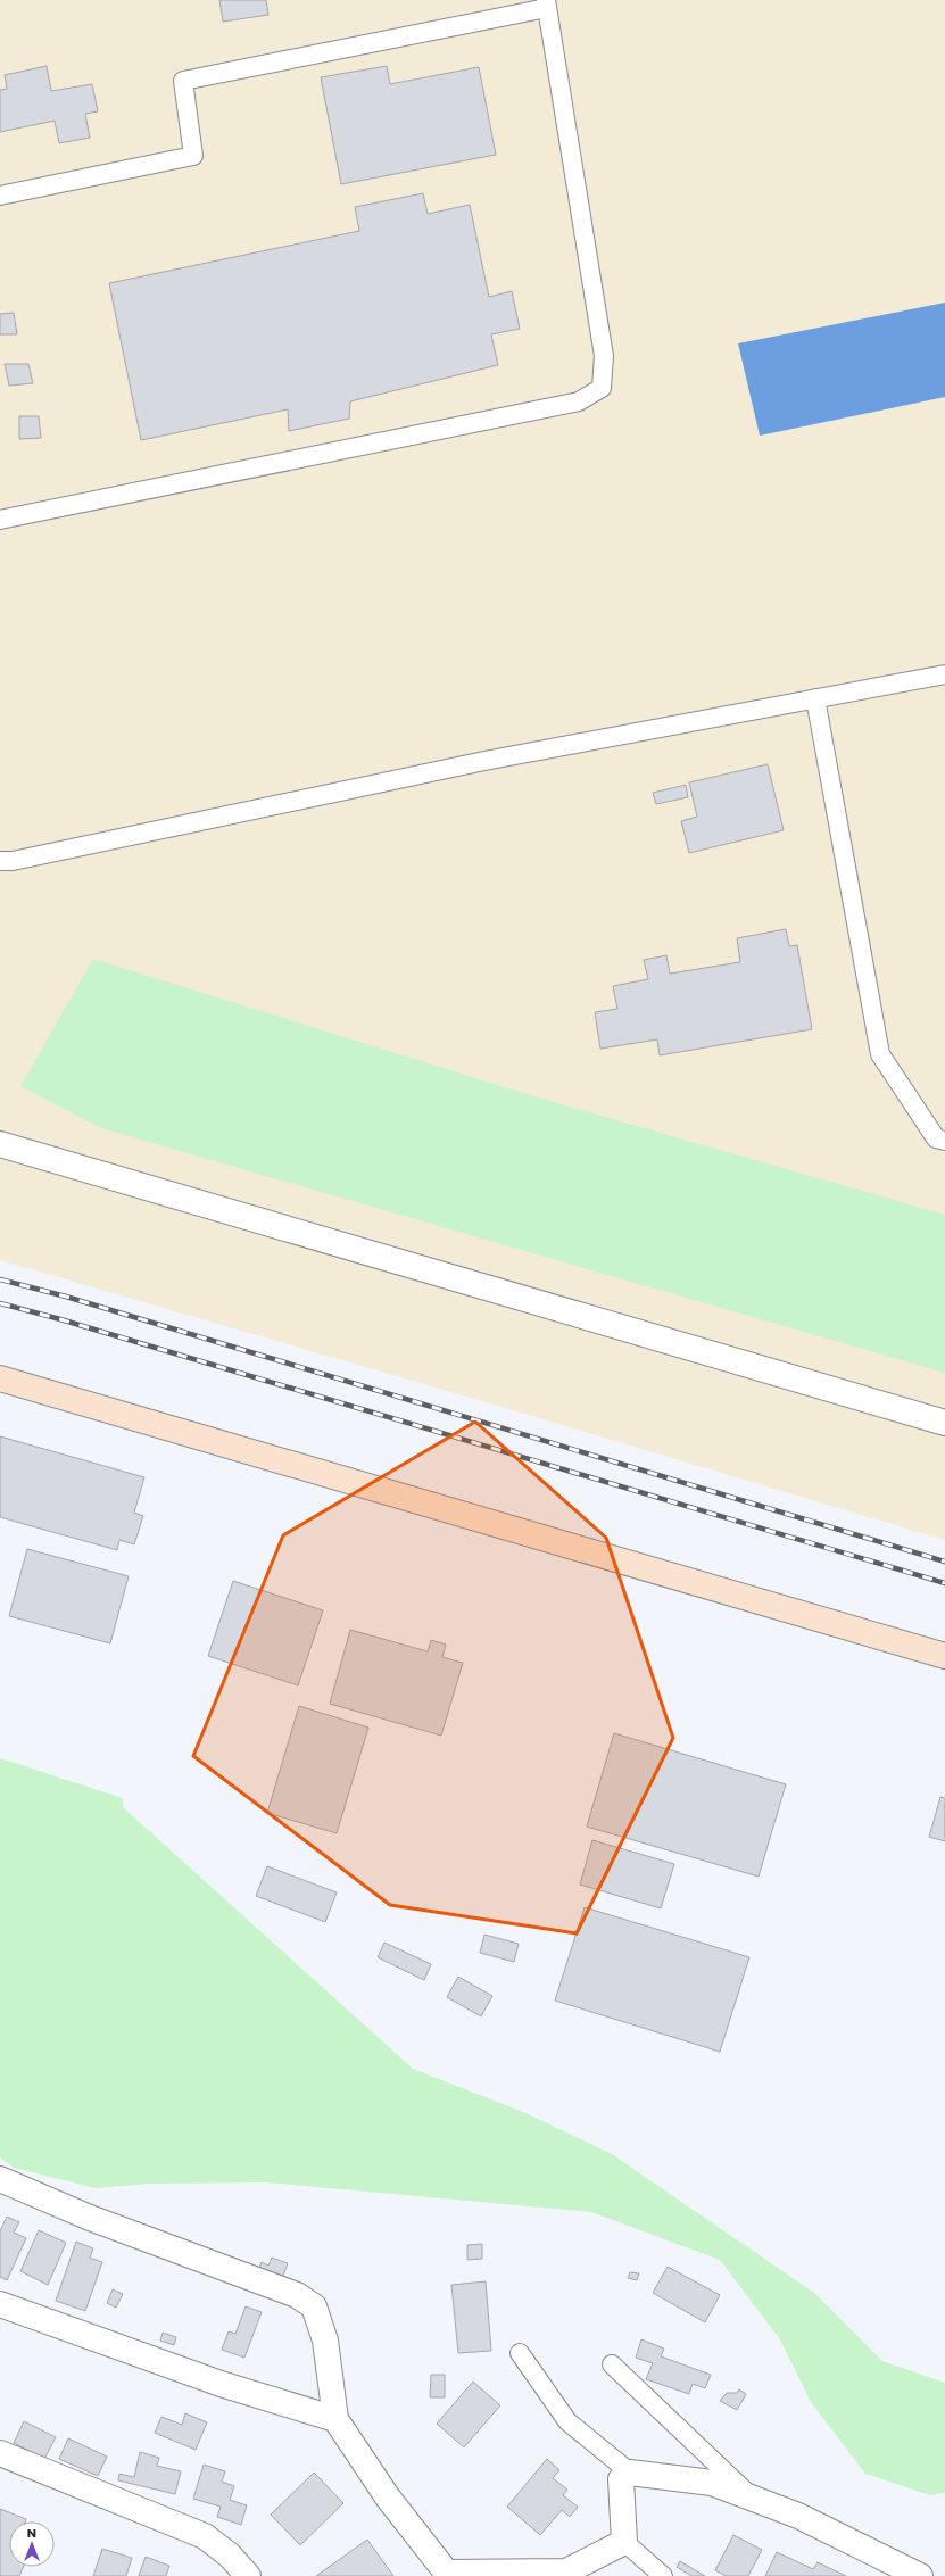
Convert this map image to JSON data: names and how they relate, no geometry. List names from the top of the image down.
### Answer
{
  "north": "top"
}
